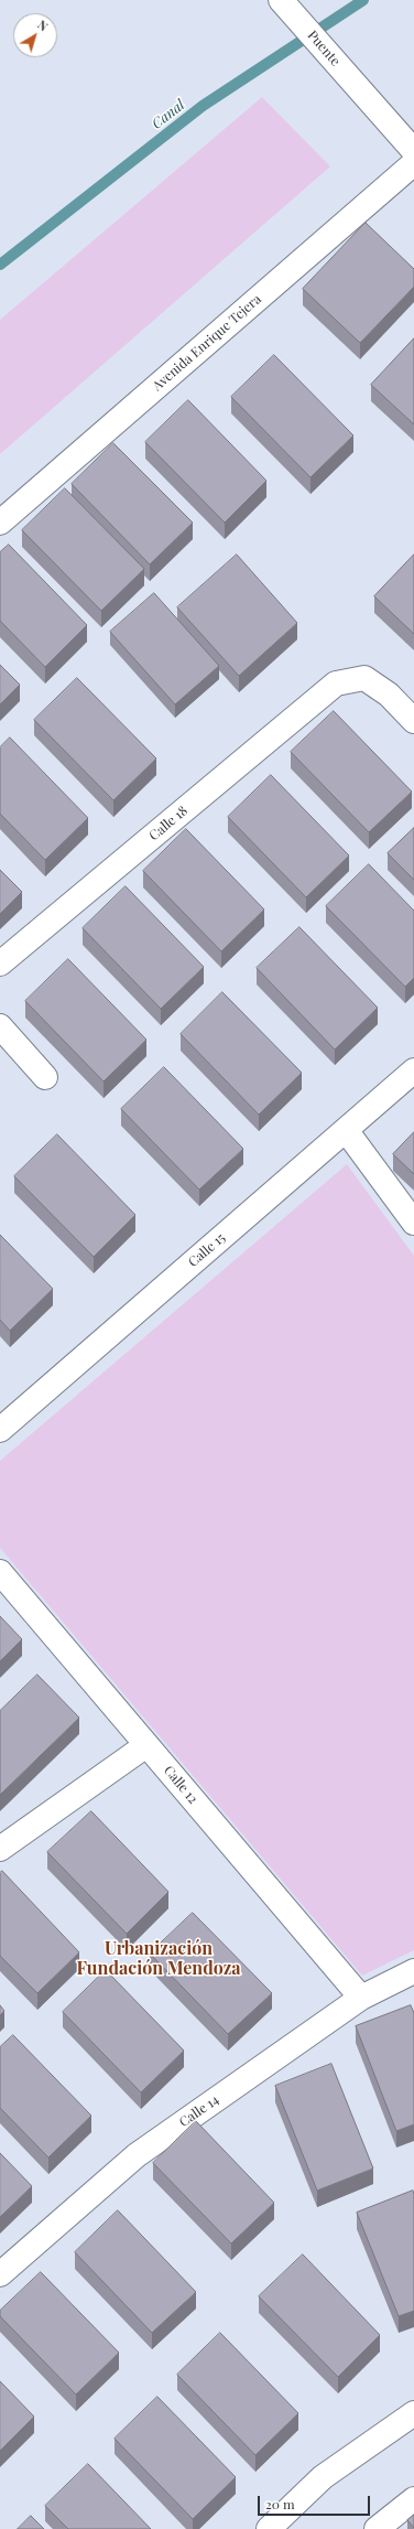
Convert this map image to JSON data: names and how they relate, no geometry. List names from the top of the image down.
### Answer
{
  "streets": {
    "street": [
      "Puente",
      "Avenida Enrique Tejera",
      "Calle 18",
      "Calle 15",
      "Calle 12",
      "Calle 14"
    ]
  },
  "crossings": [
    ["Calle 12", "Calle 14"]
  ],
  "districts": ["Urbanización Fundación Mendoza"],
  "water": ["Canal"],
  "scale_bar": "20 m",
  "north": "top right"
}
